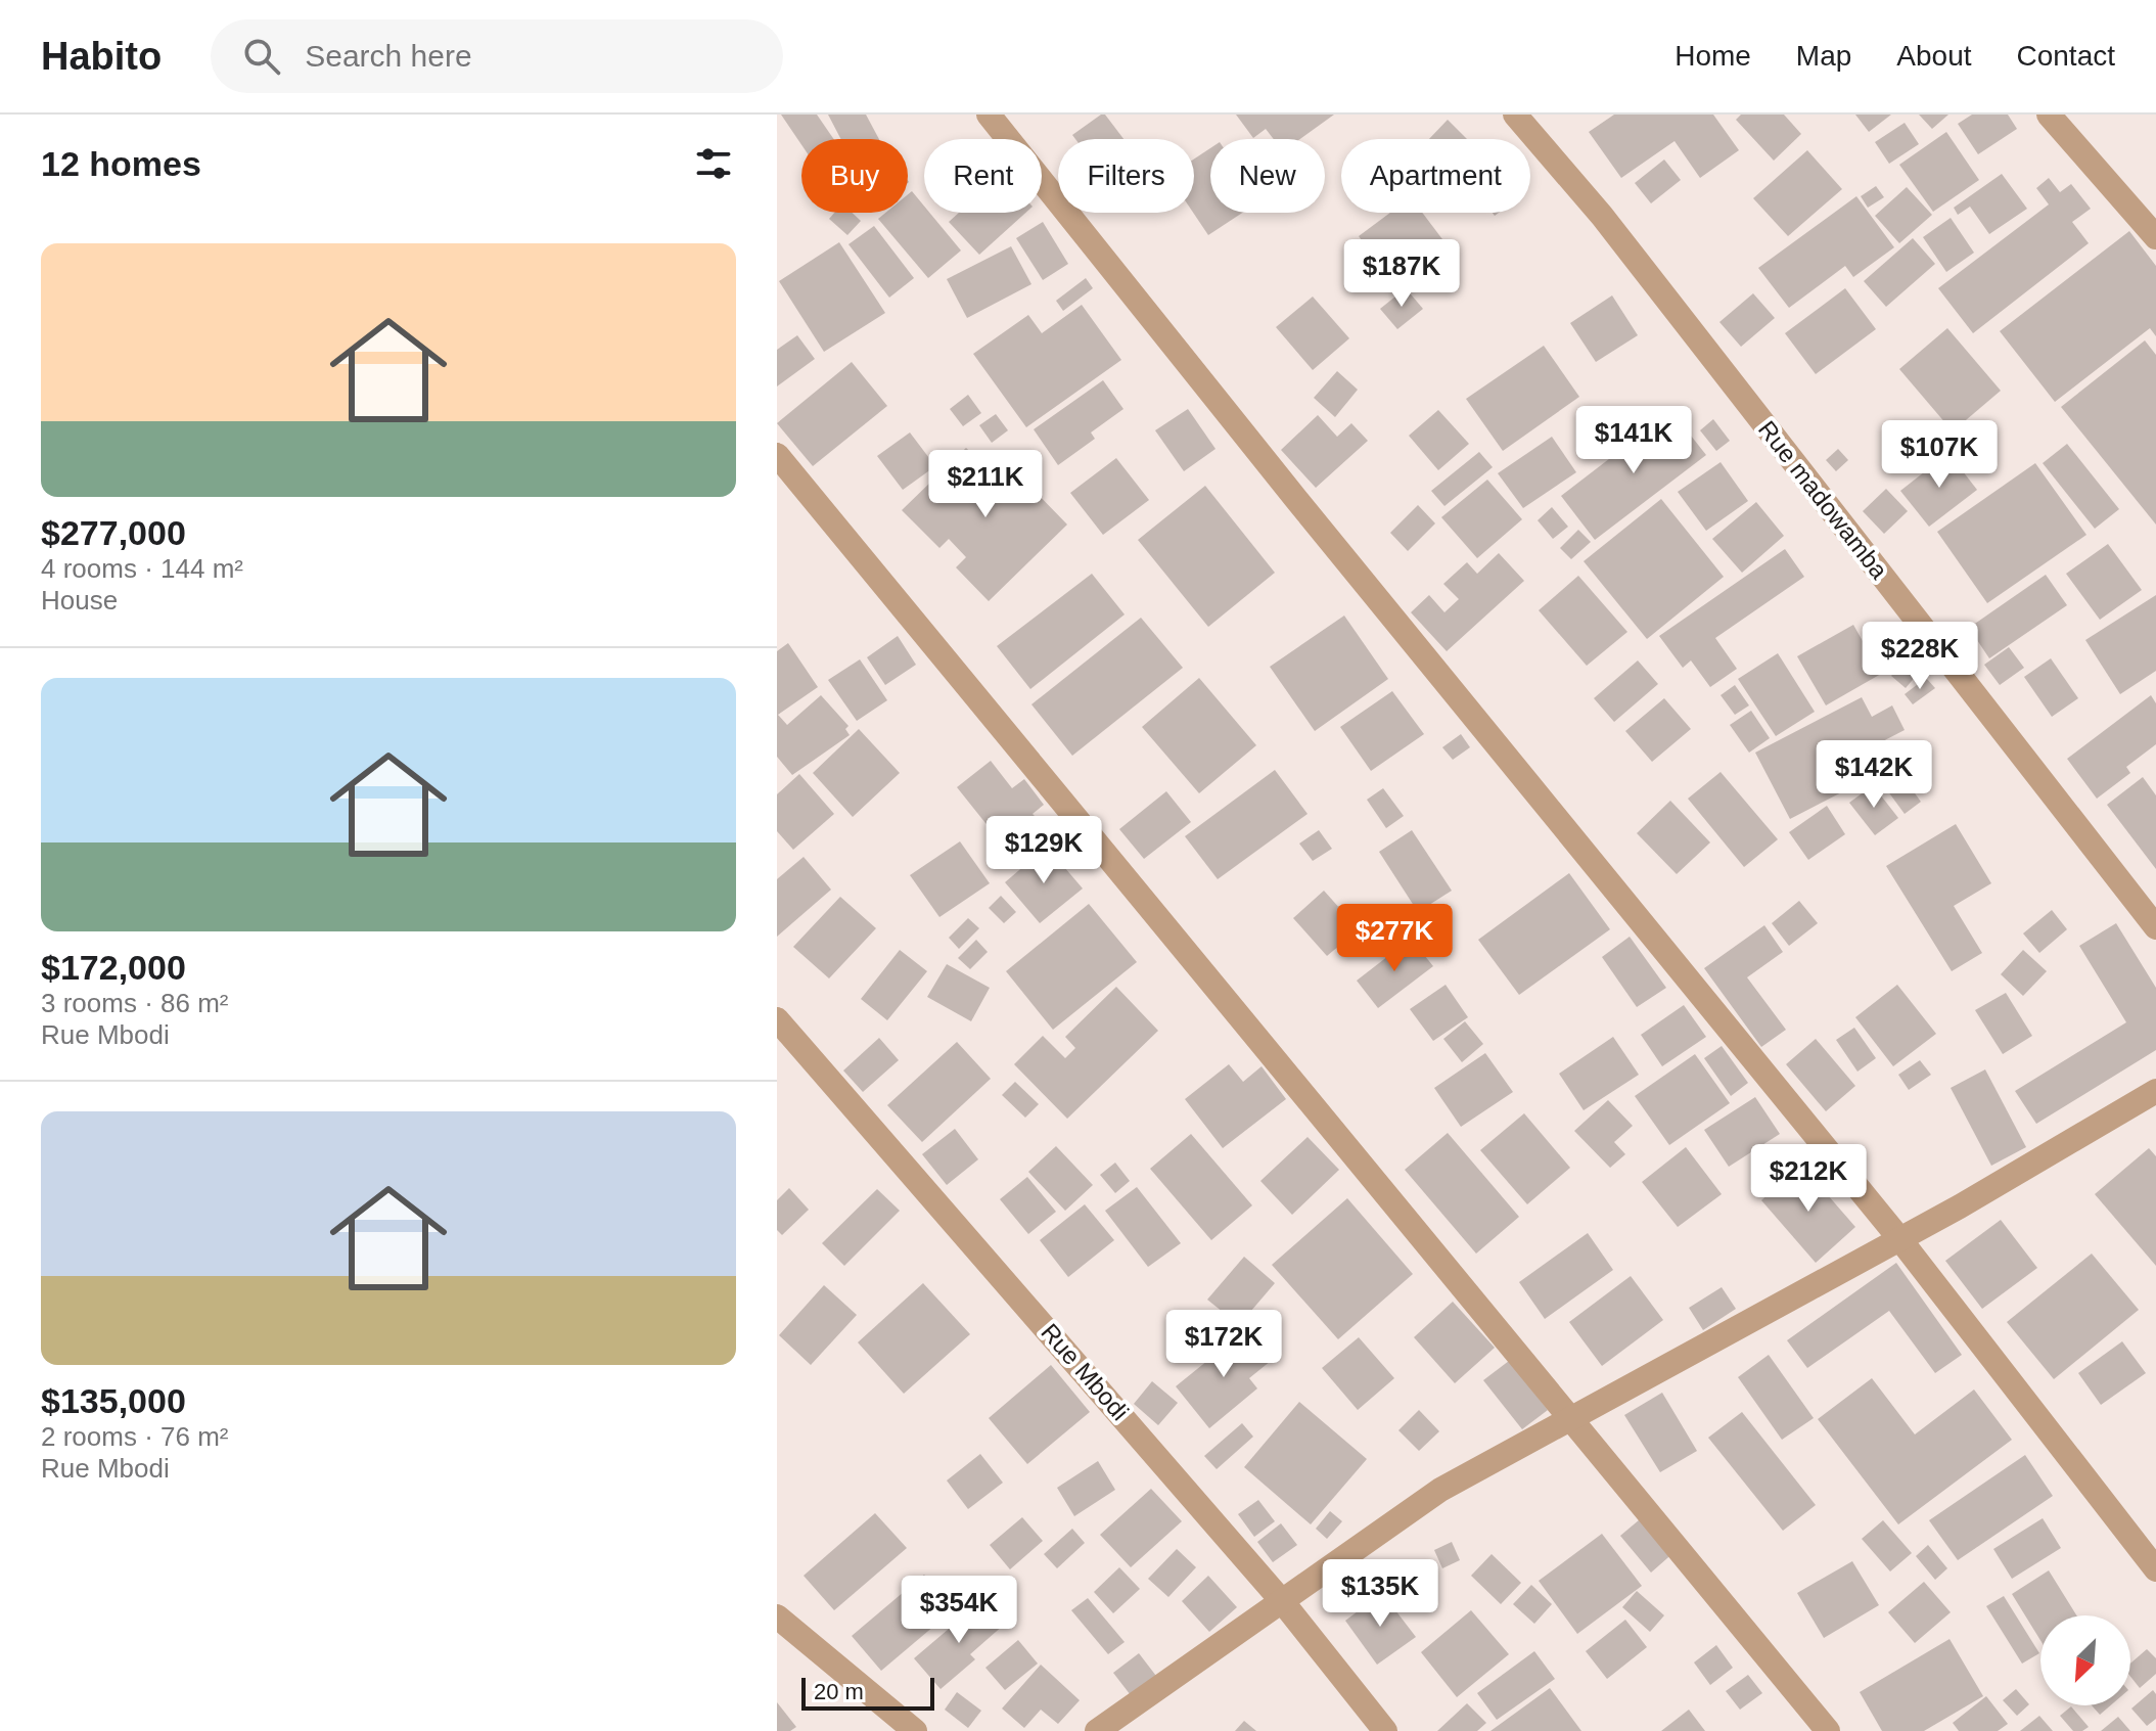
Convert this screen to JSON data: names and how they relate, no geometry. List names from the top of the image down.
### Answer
{
  "streets": {
    "street": ["Rue madowamba", "Rue Mbodi"]
  },
  "scale_bar": "20 m",
  "north": "bottom left",
  "page": {
    "header": "Habito",
    "search": "Search here",
    "nav": [
      "Home",
      "Map",
      "About",
      "Contact"
    ],
    "heading": "12 homes",
    "chip": [
      "Buy",
      "Rent",
      "Filters",
      "New",
      "Apartment"
    ],
    "list": [
      {
        "name": "$277,000",
        "note": "4 rooms · 144 m² · House"
      },
      {
        "name": "$172,000",
        "note": "3 rooms · 86 m² · Rue Mbodi"
      },
      {
        "name": "$135,000",
        "note": "2 rooms · 76 m² · Rue Mbodi"
      }
    ],
    "price": [
      "$187K",
      "$141K",
      "$107K",
      "$211K",
      "$228K",
      "$142K",
      "$129K",
      "$277K",
      "$212K",
      "$172K",
      "$135K",
      "$354K"
    ],
    "scale": "20 m"
  }
}
